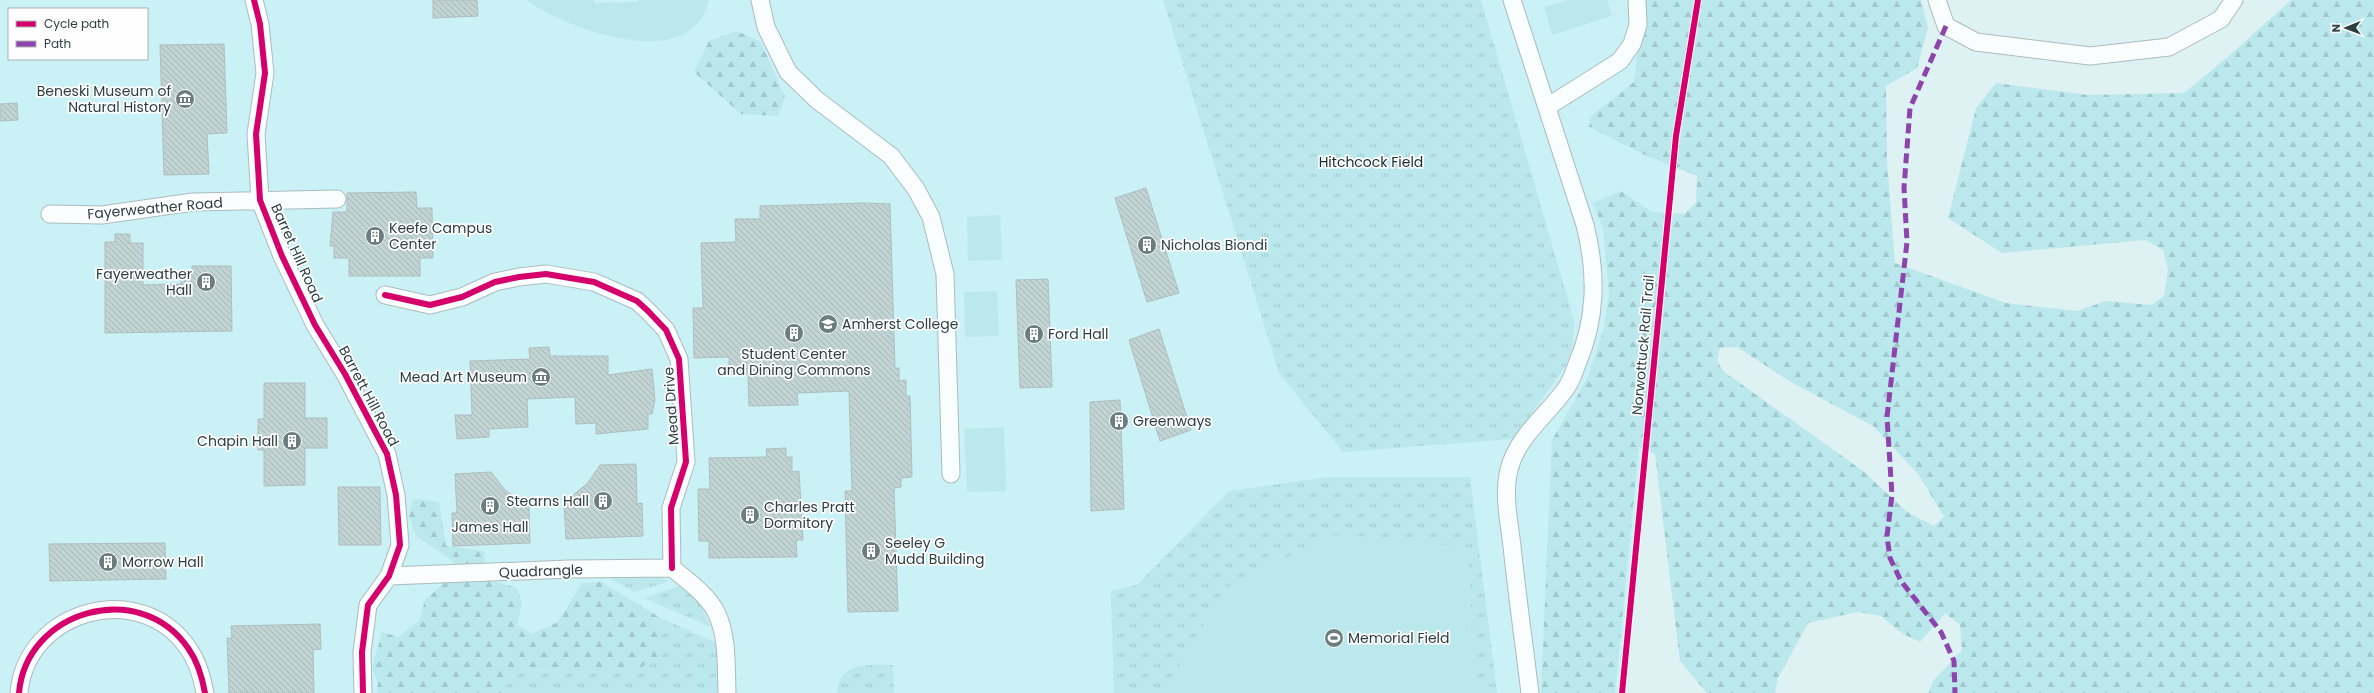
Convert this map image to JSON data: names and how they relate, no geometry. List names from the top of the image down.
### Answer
{
  "streets": {
    "street": [
      "Fayerweather Road",
      "Barret Hill Road",
      "Barrett Hill Road",
      "Mead Drive",
      "Quadrangle"
    ],
    "cycle path": ["Norwottuck Rail Trail"]
  },
  "crossings": [
    ["Fayerweather Road", "Barret Hill Road"],
    ["Barret Hill Road", "Barrett Hill Road"],
    ["Barrett Hill Road", "Quadrangle"],
    ["Mead Drive", "Quadrangle"]
  ],
  "parks": ["Hitchcock Field"],
  "places": {
    "museum": ["Beneski Museum of Natural History", "Mead Art Museum"],
    "building": [
      "Keefe Campus Center",
      "Nicholas Biondi",
      "Fayerweather Hall",
      "Student Center and Dining Commons",
      "Ford Hall",
      "Greenways",
      "Chapin Hall",
      "Stearns Hall",
      "James Hall",
      "Charles Pratt Dormitory",
      "Seeley G Mudd Building",
      "Morrow Hall"
    ],
    "school or university": ["Amherst College"],
    "sports": ["Memorial Field"]
  },
  "legend": ["Cycle path", "Path"],
  "north": "left"
}
